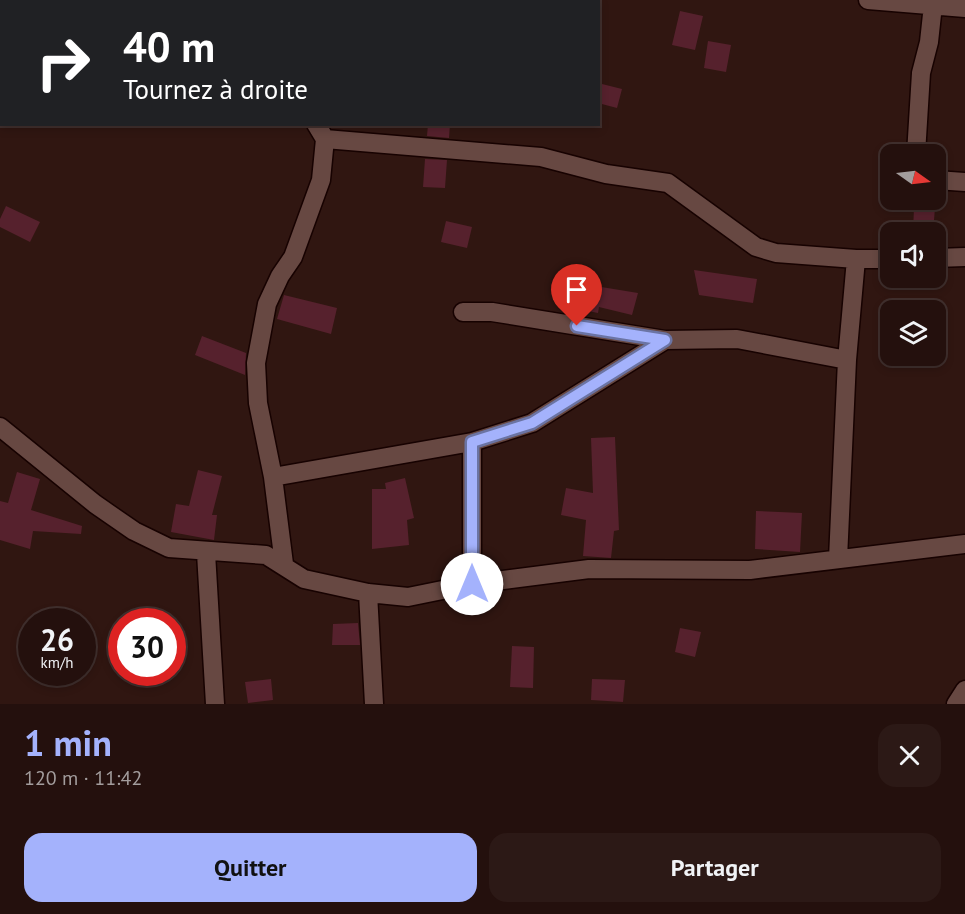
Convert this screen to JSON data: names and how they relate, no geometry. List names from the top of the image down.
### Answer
{
  "north": "right",
  "page": {
    "turn": ["40 m", "Tournez à droite"],
    "speed": "26 km/h",
    "limit": "30",
    "heading": ["1 min", "120 m · 11:42"],
    "buttons": ["Quitter", "Partager"]
  }
}
